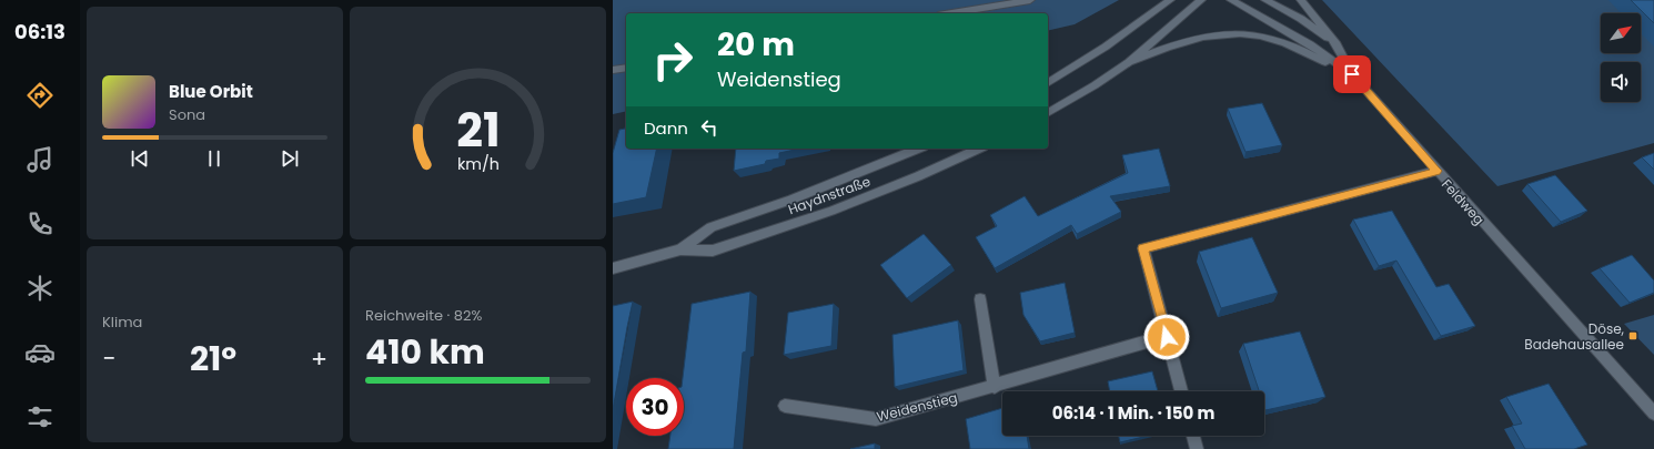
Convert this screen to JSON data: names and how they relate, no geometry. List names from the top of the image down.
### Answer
{
  "streets": {
    "street": ["Haydnstraße", "Feldweg", "Weidenstieg"]
  },
  "places": {
    "transit": ["Döse, Badehausallee"]
  },
  "north": "top right",
  "page": {
    "tabs": "06:13",
    "turn": ["20 m", "Weidenstieg"],
    "song": ["Blue Orbit", "Sona"],
    "then": "Dann",
    "tile": [
      "Klima",
      ["Reichweite · 82%", "410 km"]
    ],
    "heat": ["−", "21°", "+"],
    "limit": "30",
    "trip": "06:14 · 1 Min. · 150 m",
    "gauge": ["21", "km/h"]
  }
}
